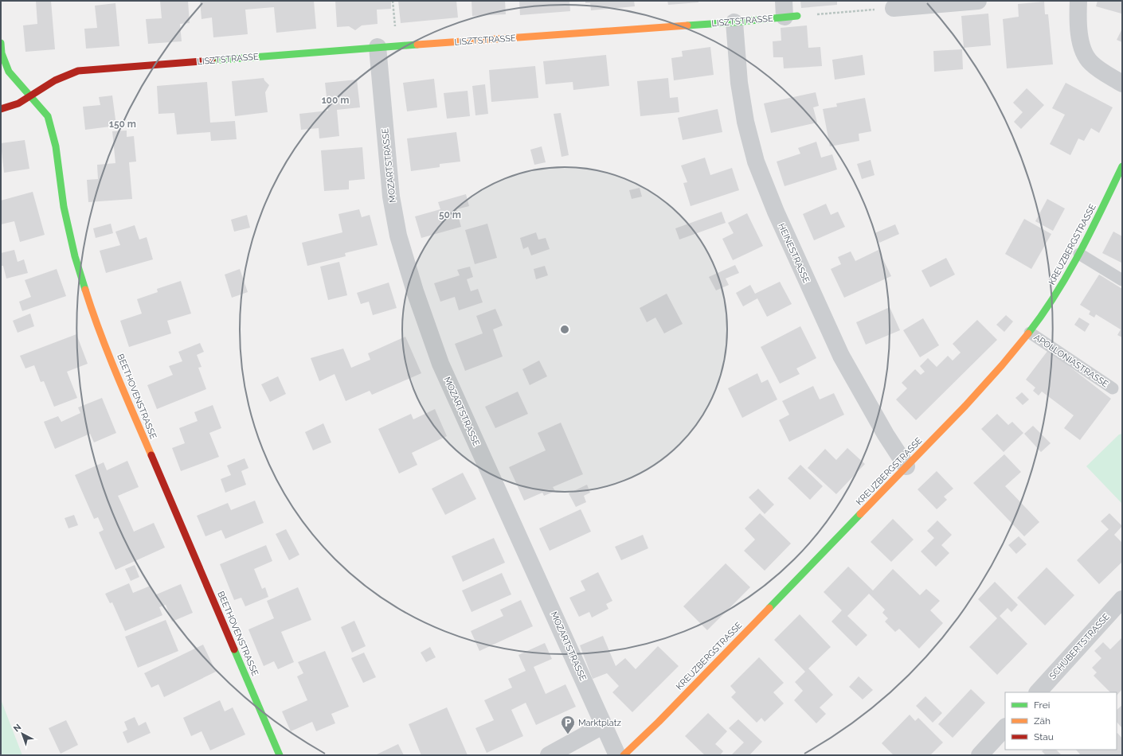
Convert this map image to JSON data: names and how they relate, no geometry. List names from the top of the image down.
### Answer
{
  "streets": {
    "street": [
      "LISZTSTRASSE",
      "MOZARTSTRASSE",
      "KREUZBERGSTRASSE",
      "HEINESTRASSE",
      "BEETHOVENSTRASSE",
      "SCHUBERTSTRASSE"
    ],
    "lane": ["APOLLONIASTRASSE"]
  },
  "crossings": [
    ["LISZTSTRASSE", "MOZARTSTRASSE"],
    ["LISZTSTRASSE", "HEINESTRASSE"],
    ["LISZTSTRASSE", "BEETHOVENSTRASSE"],
    ["KREUZBERGSTRASSE", "HEINESTRASSE"],
    ["KREUZBERGSTRASSE", "APOLLONIASTRASSE"]
  ],
  "places": {
    "parking": ["Marktplatz"]
  },
  "legend": ["Frei", "Zäh", "Stau"],
  "north": "top left",
  "rings": ["100 m", "150 m", "50 m"]
}
